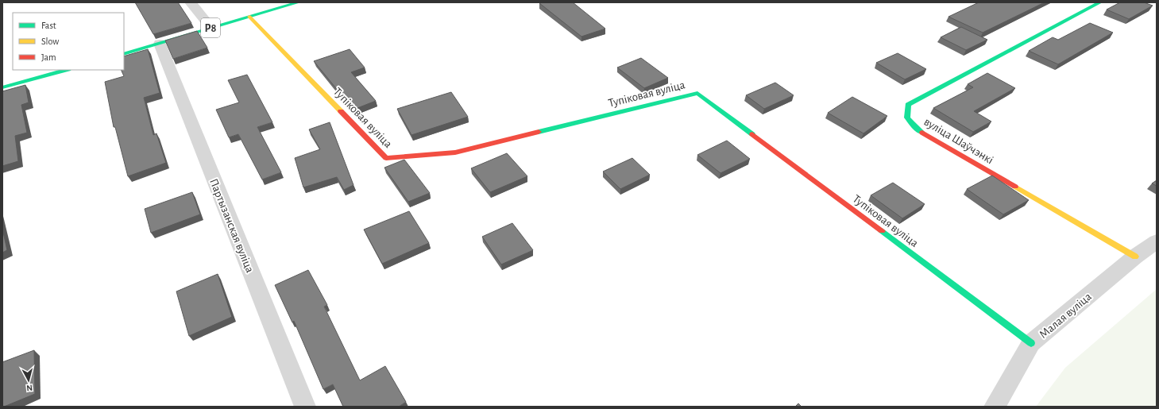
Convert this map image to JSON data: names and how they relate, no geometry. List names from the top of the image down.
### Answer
{
  "streets": {
    "street": [
      "Р8",
      "Тупіковая вуліца",
      "вуліца Шаўчэнкі",
      "Партызанская вуліца",
      "Малая вуліца"
    ]
  },
  "crossings": [
    ["Р8", "Тупіковая вуліца"],
    ["Р8", "Партызанская вуліца"],
    ["Тупіковая вуліца", "Малая вуліца"],
    ["вуліца Шаўчэнкі", "Малая вуліца"]
  ],
  "legend": ["Fast", "Slow", "Jam"],
  "north": "bottom"
}
